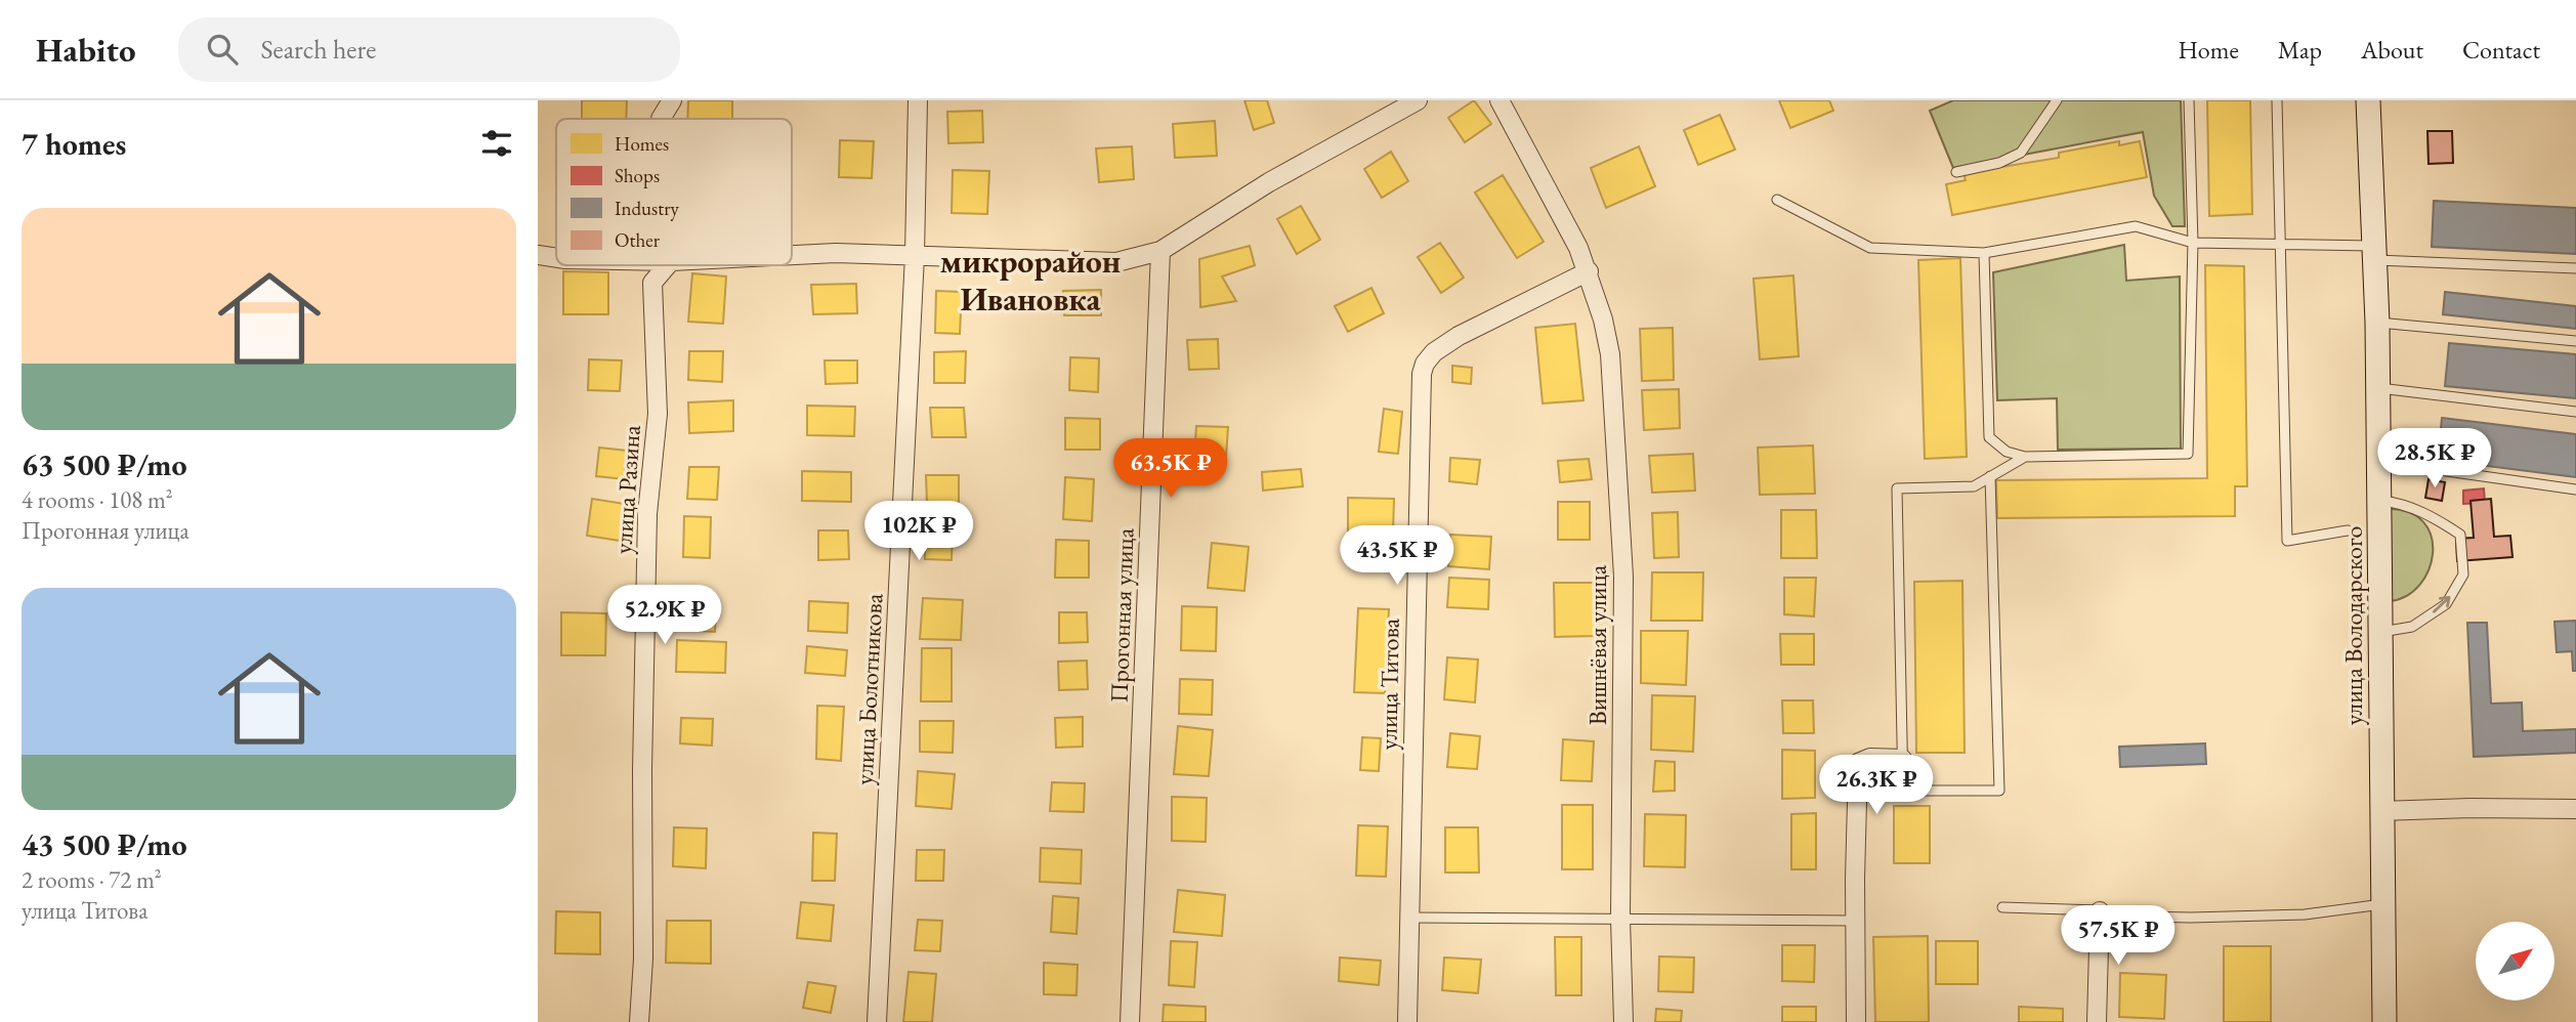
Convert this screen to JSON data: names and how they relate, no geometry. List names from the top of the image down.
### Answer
{
  "streets": {
    "main road": ["улица Володарского"],
    "street": [
      "улица Разина",
      "Прогонная улица",
      "Вишнёвая улица",
      "улица Титова",
      "улица Болотникова"
    ]
  },
  "crossings": [
    ["Вишнёвая улица", "улица Титова"]
  ],
  "districts": ["микрорайон Ивановка"],
  "legend": [
    "Homes",
    "Shops",
    "Industry",
    "Other"
  ],
  "north": "top right",
  "page": {
    "header": "Habito",
    "search": "Search here",
    "nav": [
      "Home",
      "Map",
      "About",
      "Contact"
    ],
    "heading": "7 homes",
    "list": [
      {
        "name": "63 500 ₽/mo",
        "note": "4 rooms · 108 m² · Прогонная улица"
      },
      {
        "name": "43 500 ₽/mo",
        "note": "2 rooms · 72 m² · улица Титова"
      }
    ],
    "price": [
      "28.5K ₽",
      "63.5K ₽",
      "102K ₽",
      "43.5K ₽",
      "52.9K ₽",
      "26.3K ₽",
      "57.5K ₽"
    ]
  }
}
